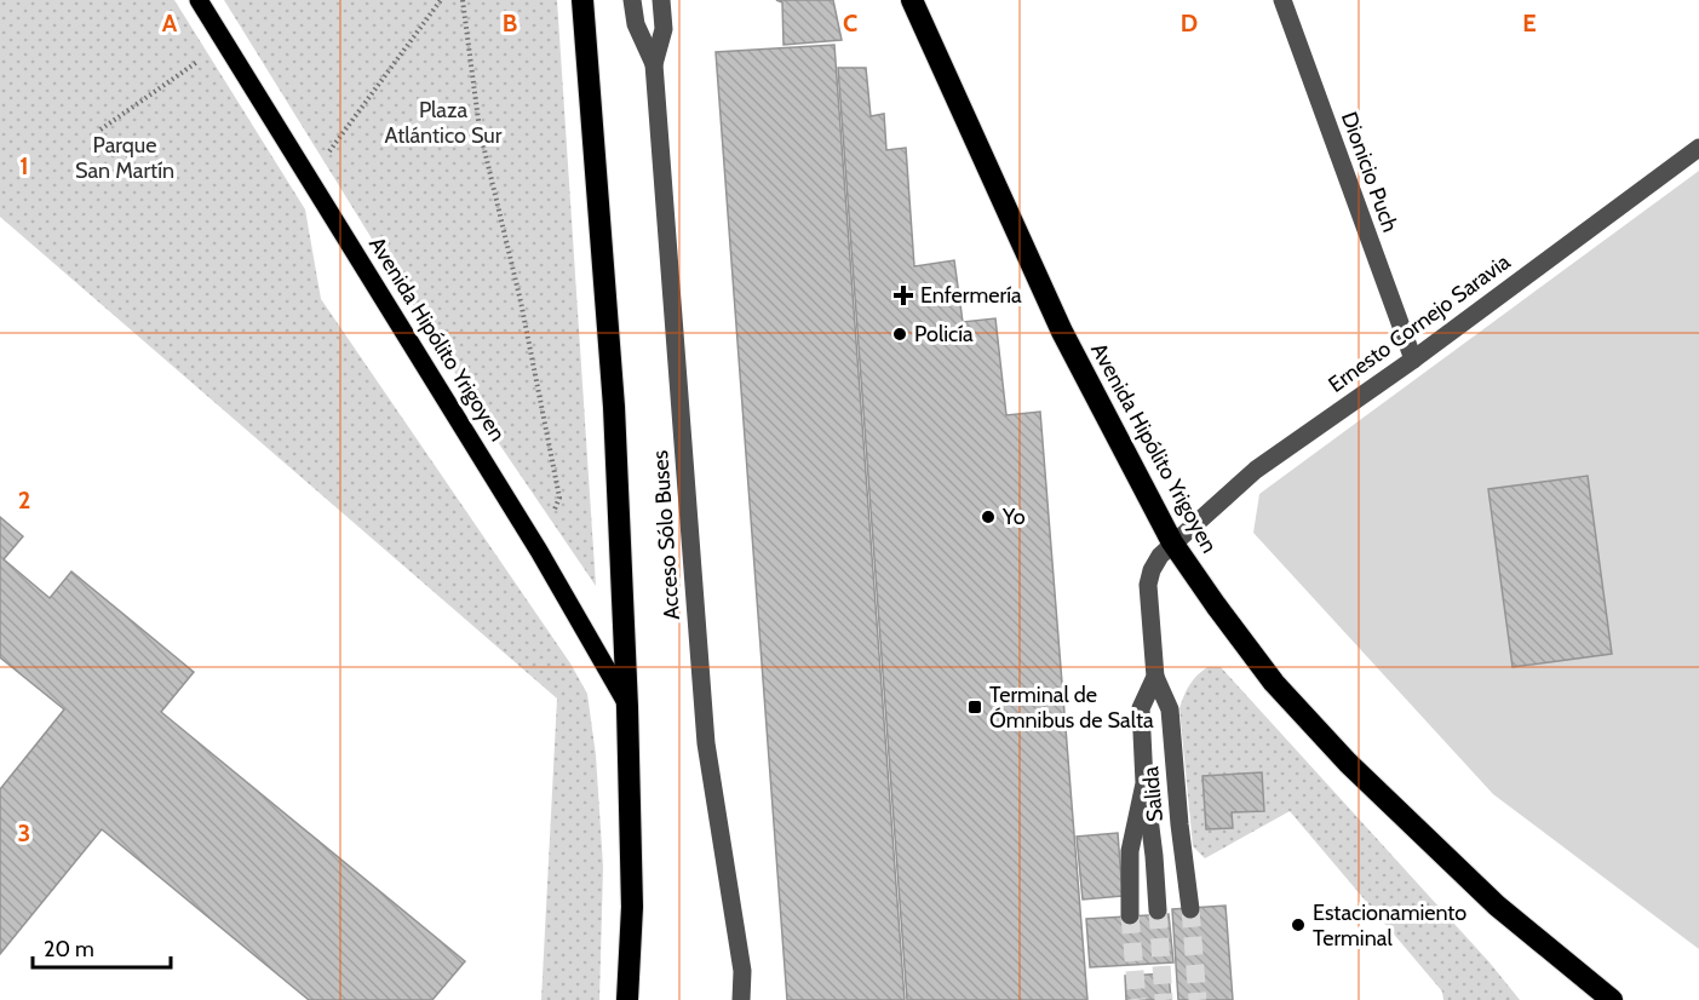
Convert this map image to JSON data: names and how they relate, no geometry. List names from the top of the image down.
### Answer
{
  "streets": {
    "highway": ["Avenida Hipólito Yrigoyen"],
    "street": [
      "Dionicio Puch",
      "Ernesto Cornejo Saravia",
      "Acceso Sólo Buses",
      "Salida"
    ]
  },
  "crossings": [
    ["Dionicio Puch", "Ernesto Cornejo Saravia"],
    ["Ernesto Cornejo Saravia", "Avenida Hipólito Yrigoyen"],
    ["Ernesto Cornejo Saravia", "Salida"],
    ["Avenida Hipólito Yrigoyen", "Salida"]
  ],
  "parks": ["Plaza Atlántico Sur", "Parque San Martín"],
  "places": {
    "health": ["Enfermería"],
    "other": ["Policía", "Yo", "Estacionamiento Terminal"],
    "transit": ["Terminal de Ómnibus de Salta"]
  },
  "scale_bar": "20 m",
  "grid": {
    "columns": [
      "A",
      "B",
      "C",
      "D",
      "E"
    ],
    "rows": ["1", "2", "3"]
  }
}
